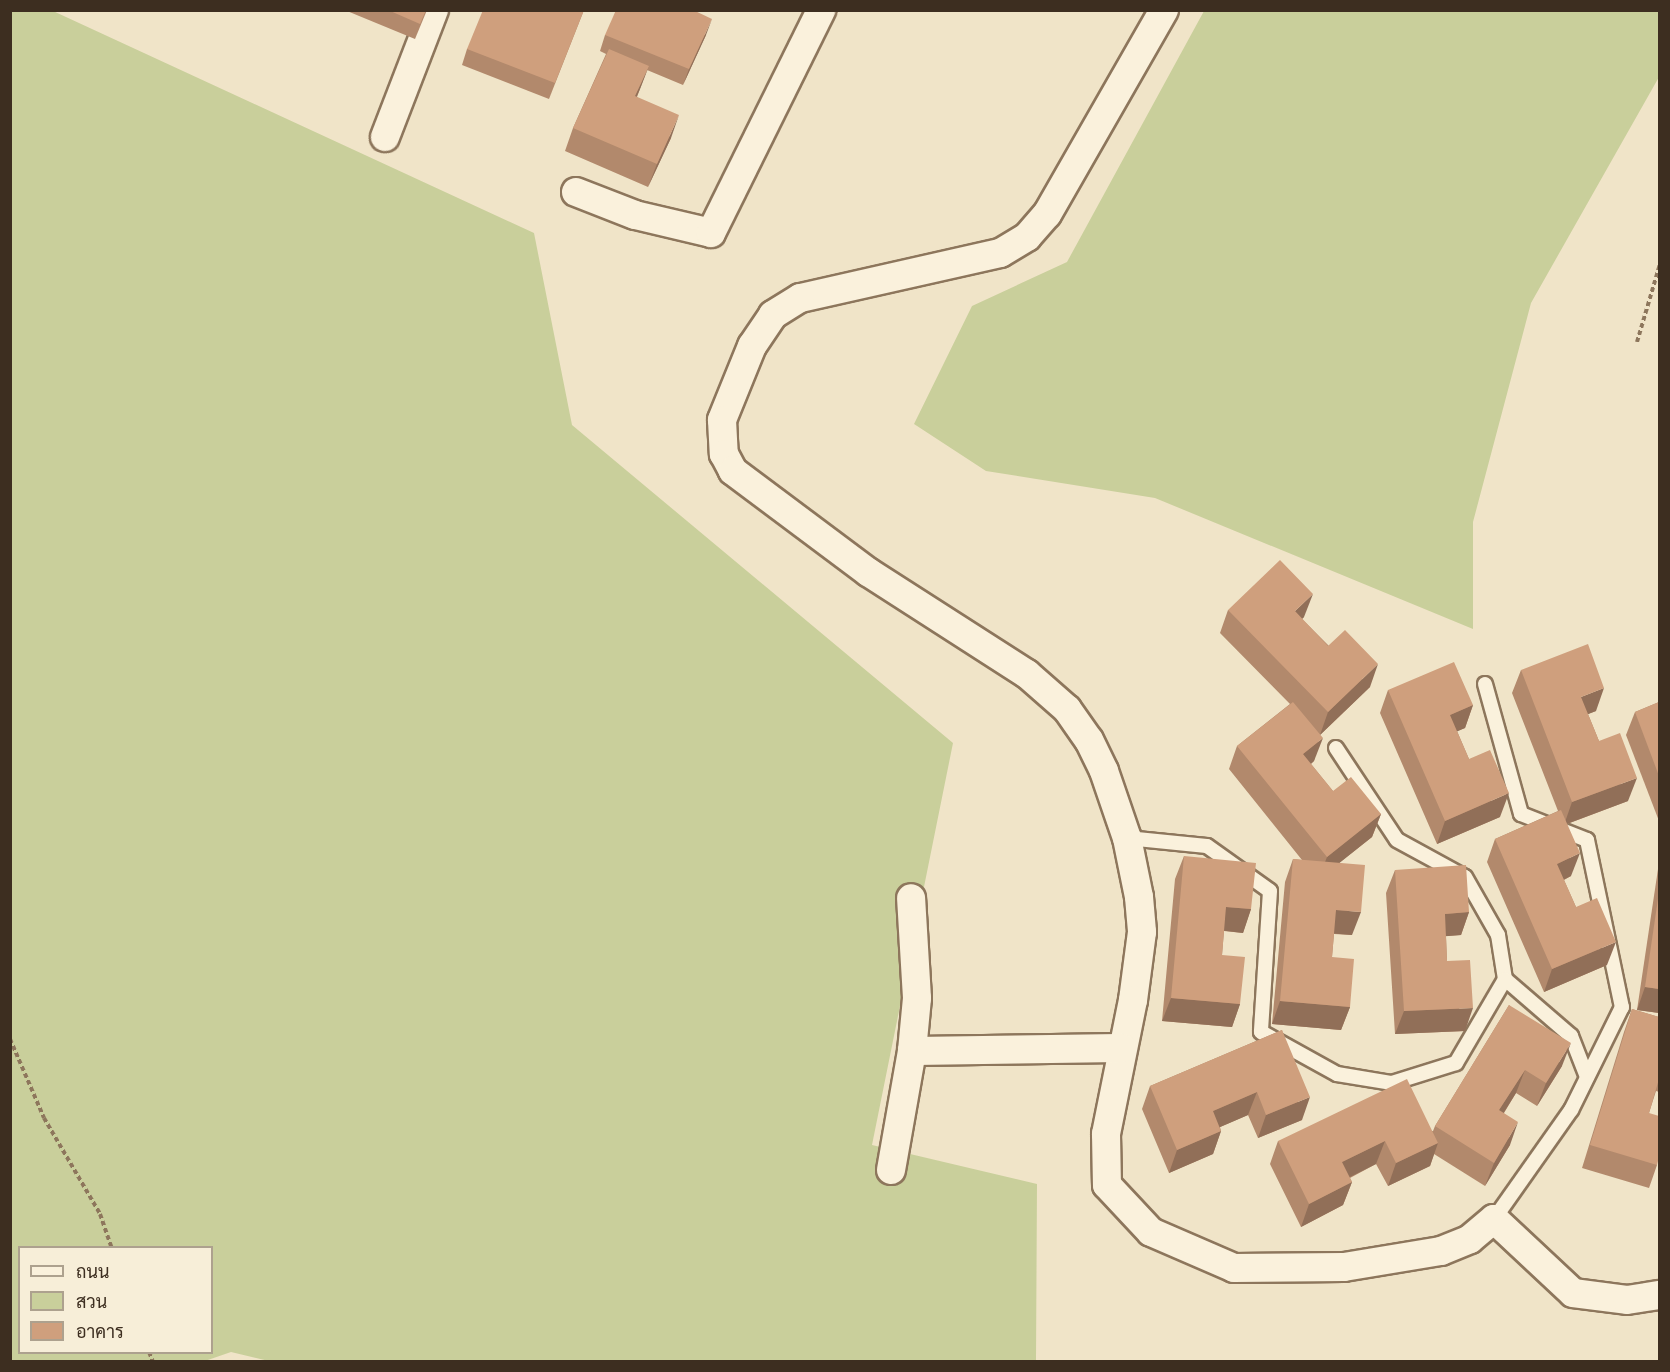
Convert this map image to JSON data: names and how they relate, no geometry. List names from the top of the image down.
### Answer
{
  "legend": ["ถนน", "สวน", "อาคาร"]
}
